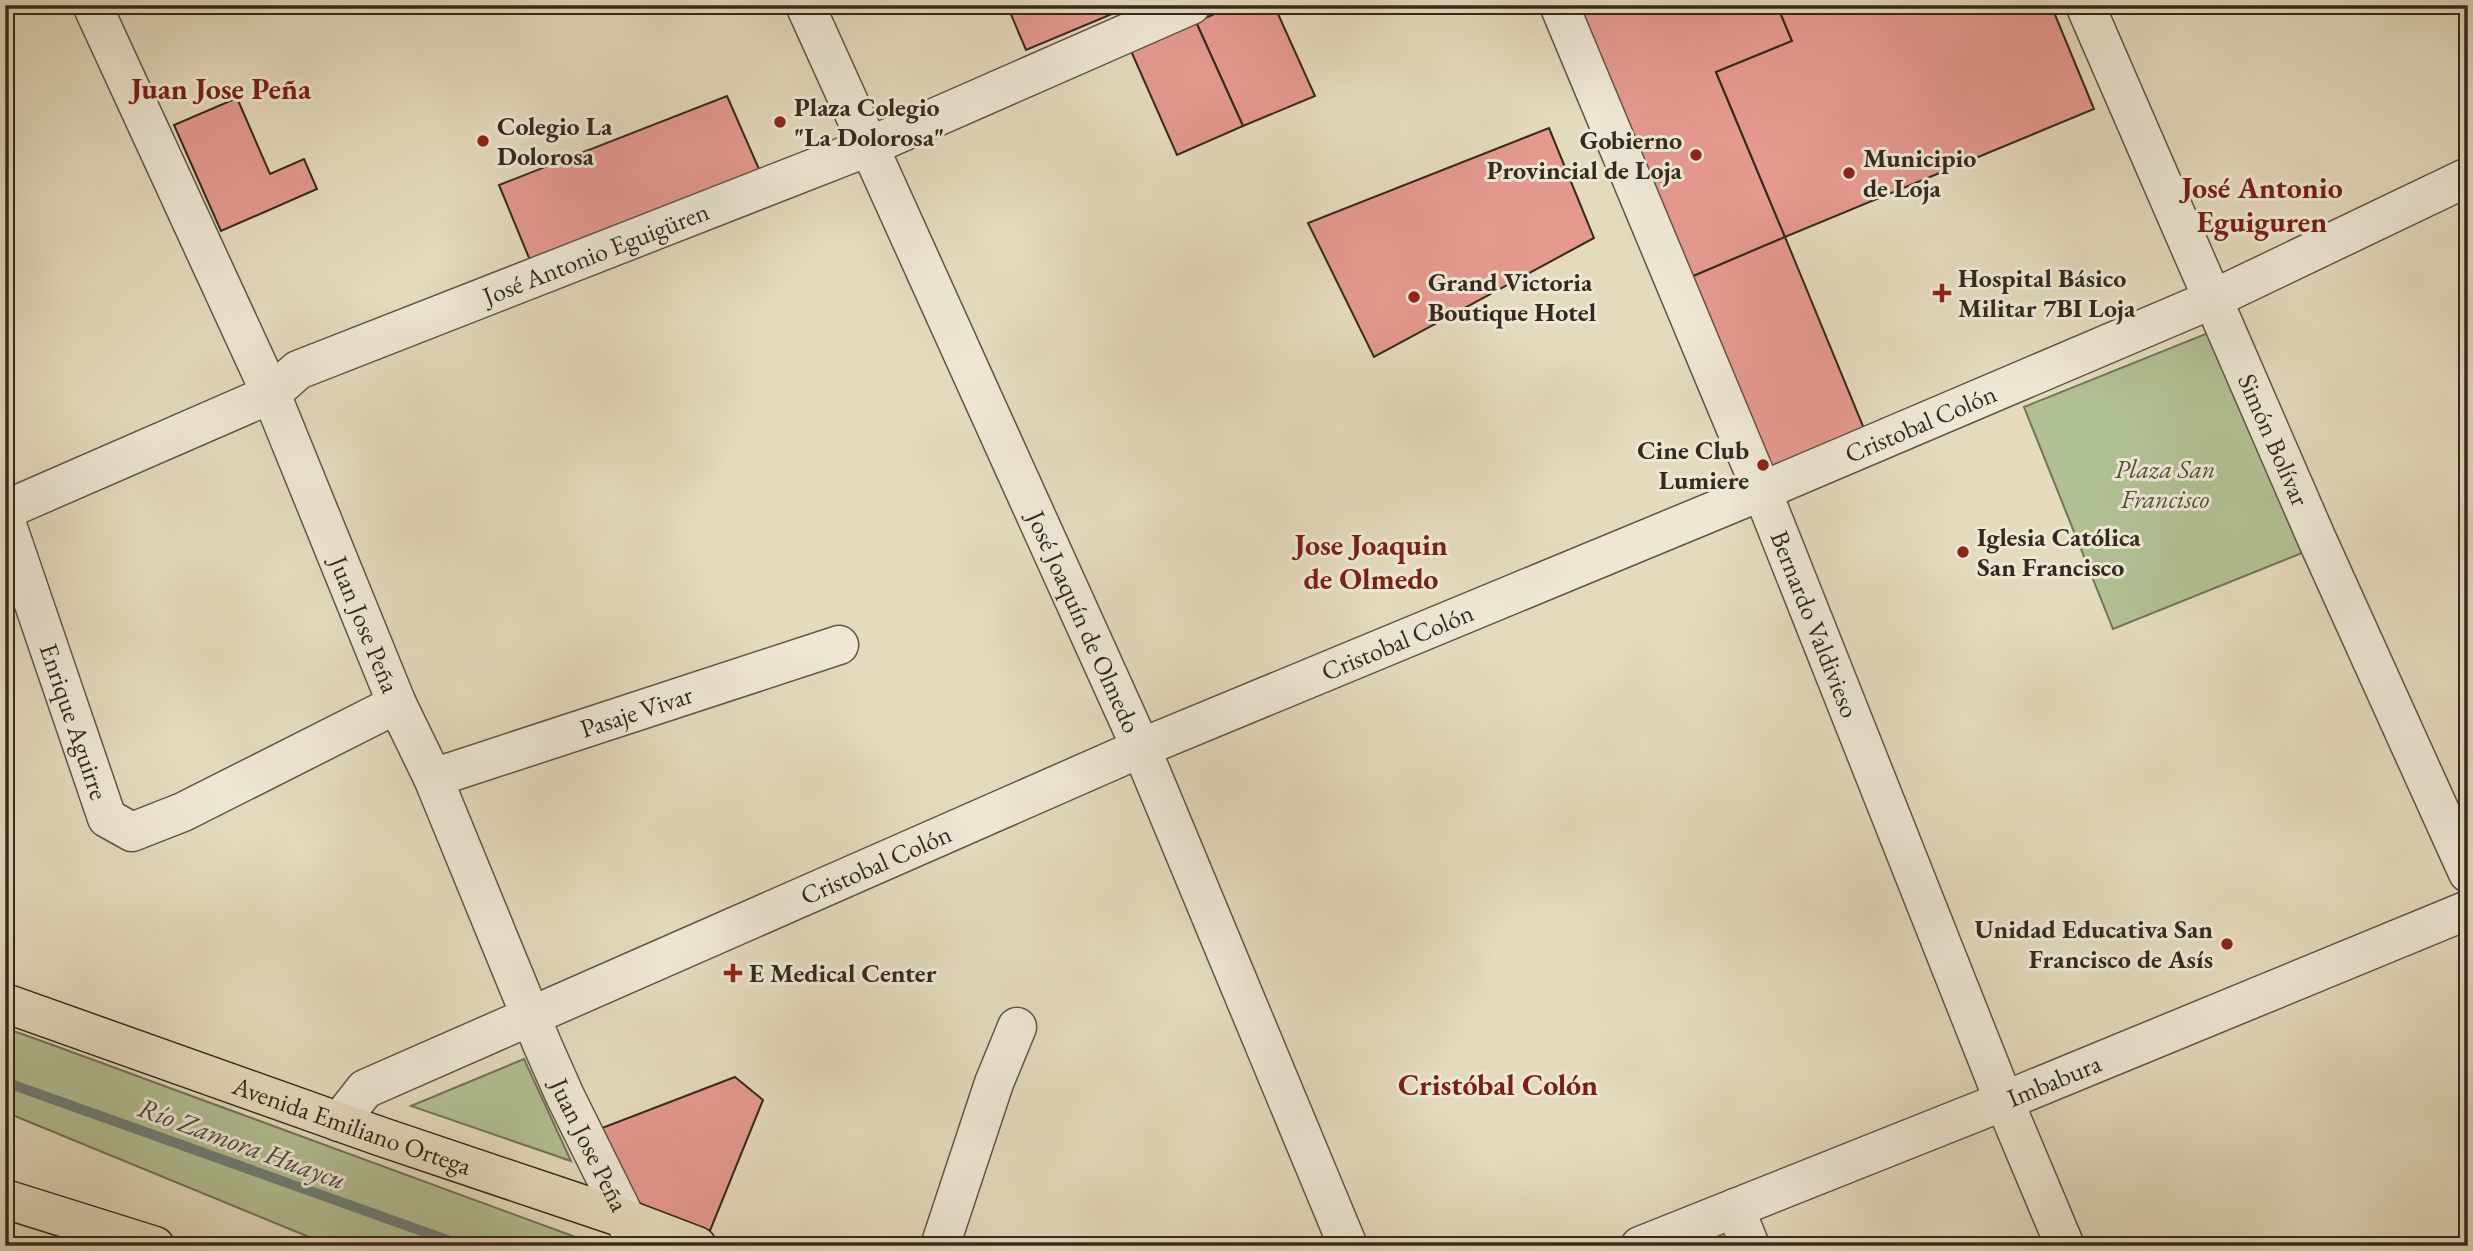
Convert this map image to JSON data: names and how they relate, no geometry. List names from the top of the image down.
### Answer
{
  "streets": {
    "main road": ["Avenida Emiliano Ortega"],
    "street": [
      "José Antonio Eguigüren",
      "Cristobal Colón",
      "Simón Bolívar",
      "José Joaquín de Olmedo",
      "Bernardo Valdivieso",
      "Juan Jose Peña",
      "Pasaje Vivar",
      "Enrique Aguirre",
      "Imbabura"
    ]
  },
  "crossings": [
    ["José Antonio Eguigüren", "José Joaquín de Olmedo"],
    ["José Antonio Eguigüren", "Juan Jose Peña"],
    ["Cristobal Colón", "Simón Bolívar"],
    ["Cristobal Colón", "José Joaquín de Olmedo"],
    ["Cristobal Colón", "Bernardo Valdivieso"],
    ["Cristobal Colón", "Juan Jose Peña"],
    ["Cristobal Colón", "Avenida Emiliano Ortega"],
    ["Bernardo Valdivieso", "Imbabura"],
    ["Juan Jose Peña", "Pasaje Vivar"],
    ["Juan Jose Peña", "Enrique Aguirre"],
    ["Juan Jose Peña", "Avenida Emiliano Ortega"]
  ],
  "districts": [
    "Juan Jose Peña",
    "José Antonio Eguiguren",
    "Jose Joaquin de Olmedo",
    "Cristóbal Colón"
  ],
  "water": ["Río Zamora Huaycu"],
  "parks": ["Plaza San Francisco"],
  "places": {
    "other": [
      "Plaza Colegio \"La Dolorosa\"",
      "Colegio La Dolorosa",
      "Gobierno Provincial de Loja",
      "Municipio de Loja",
      "Grand Victoria Boutique Hotel",
      "Cine Club Lumiere",
      "Iglesia Católica San Francisco",
      "Unidad Educativa San Francisco de Asís"
    ],
    "health": ["Hospital Básico Militar 7BI Loja", "E Medical Center"]
  }
}
